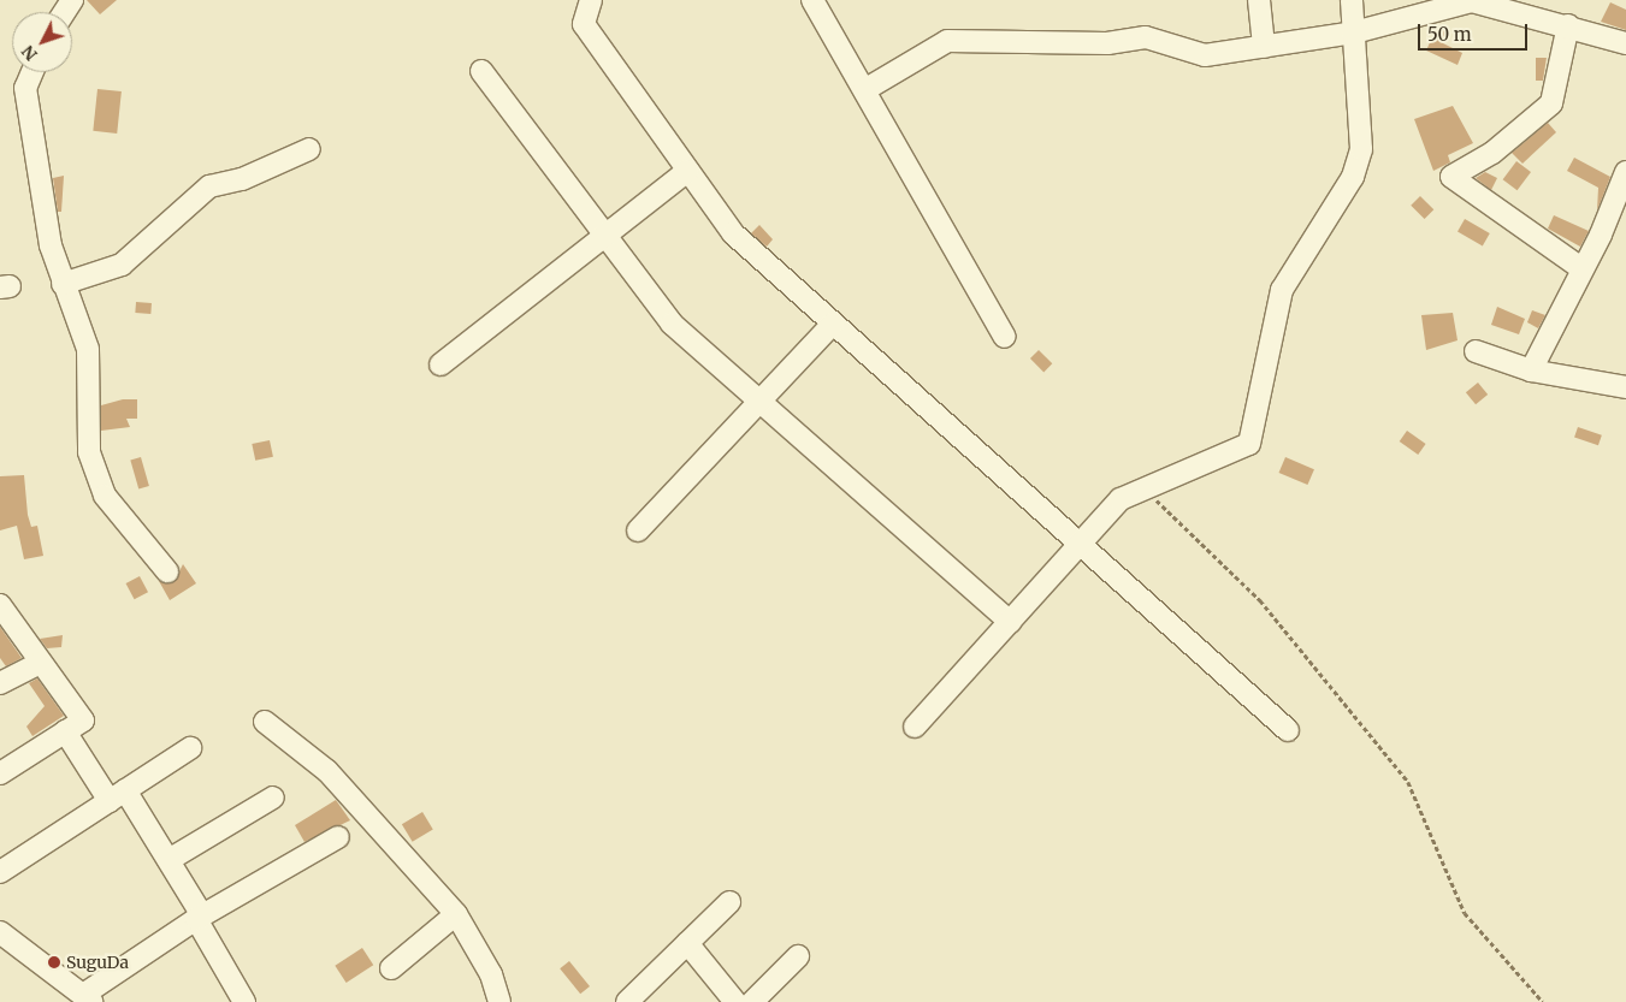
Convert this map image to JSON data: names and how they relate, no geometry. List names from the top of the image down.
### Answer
{
  "places": ["SuguDa"],
  "scale_bar": "50 m",
  "north": "bottom left"
}
